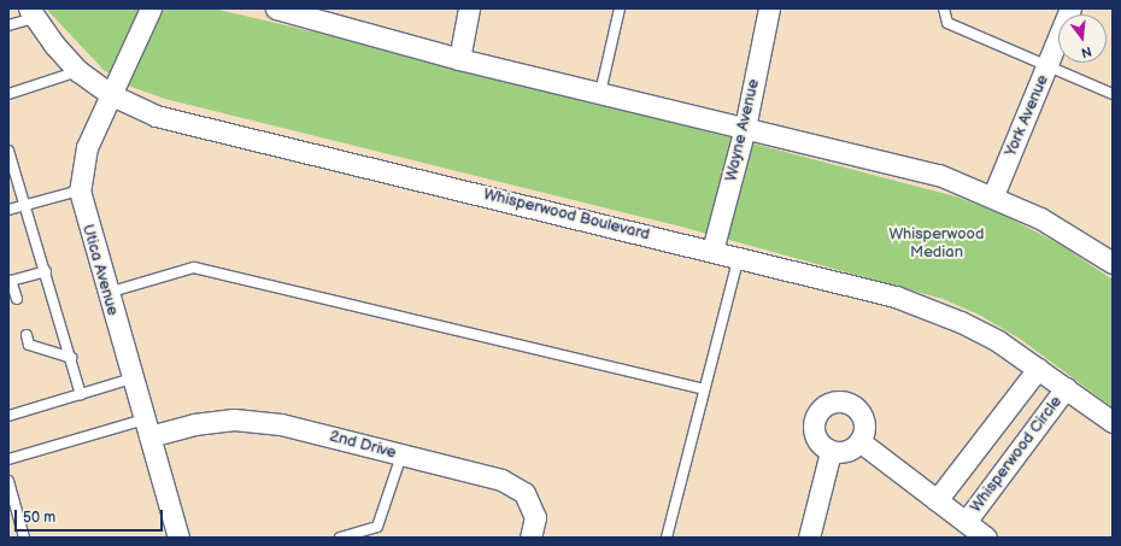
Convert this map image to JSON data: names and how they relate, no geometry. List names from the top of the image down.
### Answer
{
  "streets": {
    "street": [
      "York Avenue",
      "Wayne Avenue",
      "Whisperwood Boulevard",
      "Utica Avenue",
      "2nd Drive",
      "Whisperwood Circle"
    ]
  },
  "crossings": [
    ["Wayne Avenue", "Whisperwood Boulevard"],
    ["Whisperwood Boulevard", "Utica Avenue"],
    ["Whisperwood Boulevard", "Whisperwood Circle"],
    ["Utica Avenue", "2nd Drive"]
  ],
  "parks": ["Whisperwood Median"],
  "scale_bar": "50 m",
  "north": "bottom"
}
